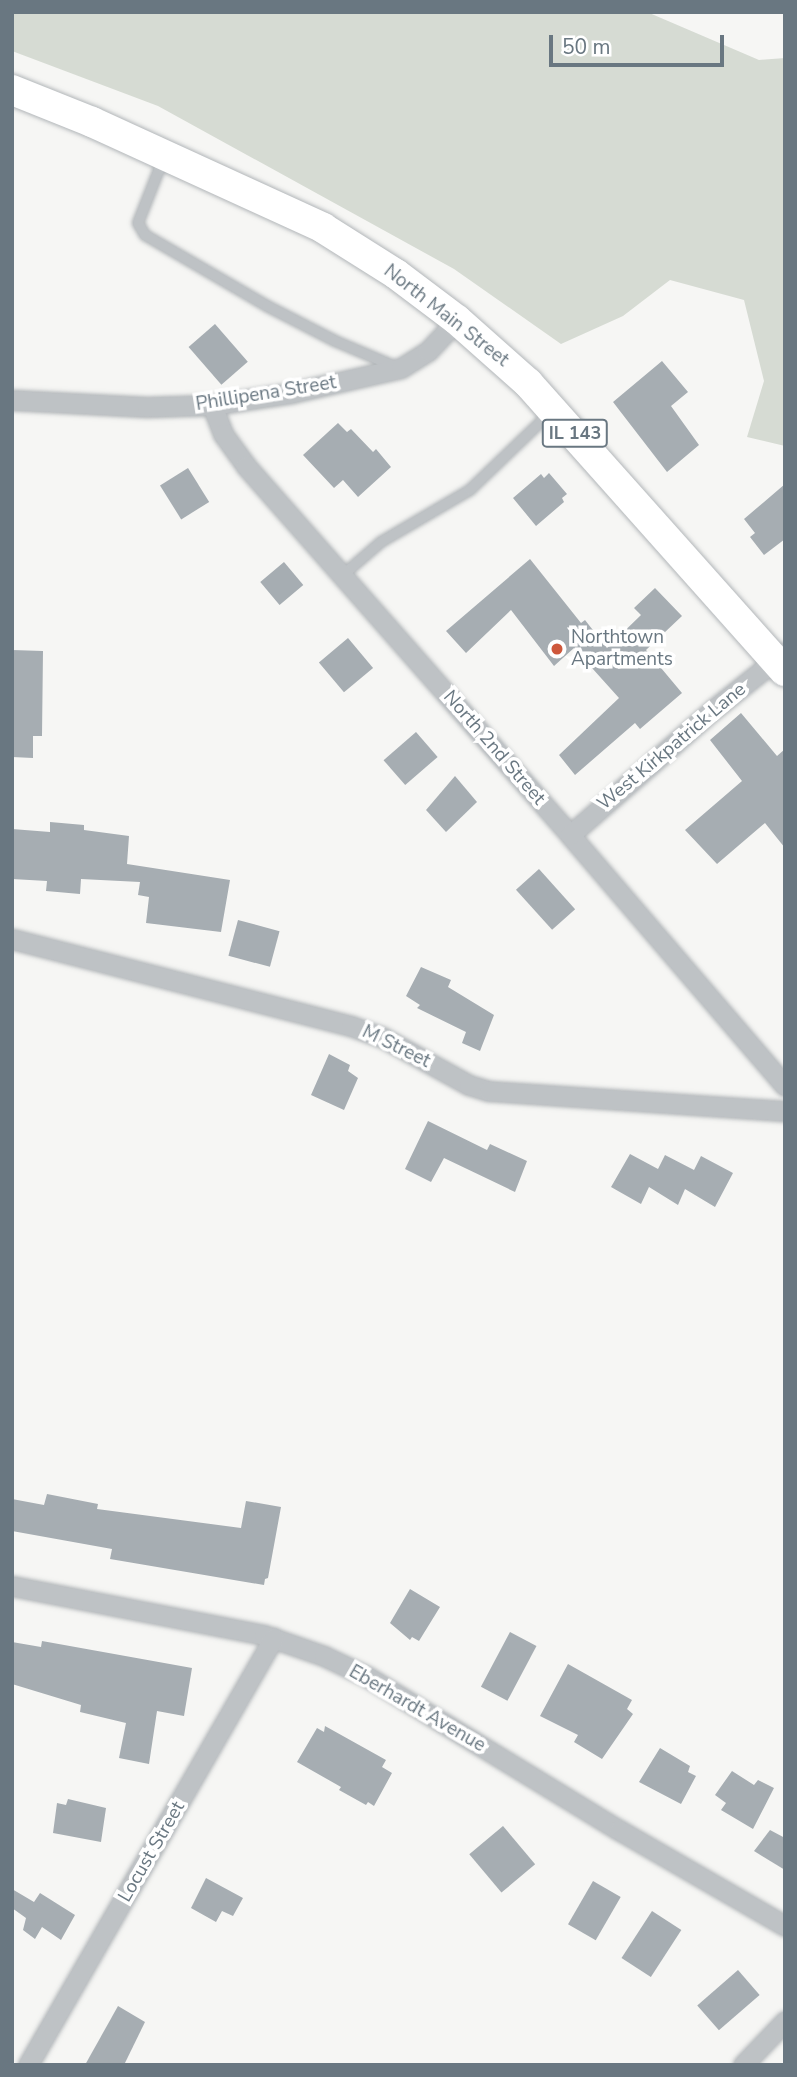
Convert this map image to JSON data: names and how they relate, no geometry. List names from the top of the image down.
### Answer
{
  "streets": {
    "main road": ["North Main Street", "IL 143"],
    "street": [
      "Phillipena Street",
      "West Kirkpatrick Lane",
      "North 2nd Street",
      "M Street",
      "Eberhardt Avenue",
      "Locust Street"
    ]
  },
  "crossings": [
    ["North Main Street", "Phillipena Street"],
    ["North Main Street", "West Kirkpatrick Lane"],
    ["Phillipena Street", "North 2nd Street"],
    ["West Kirkpatrick Lane", "North 2nd Street"],
    ["Eberhardt Avenue", "Locust Street"]
  ],
  "places": ["Northtown Apartments"],
  "scale_bar": "50 m"
}
